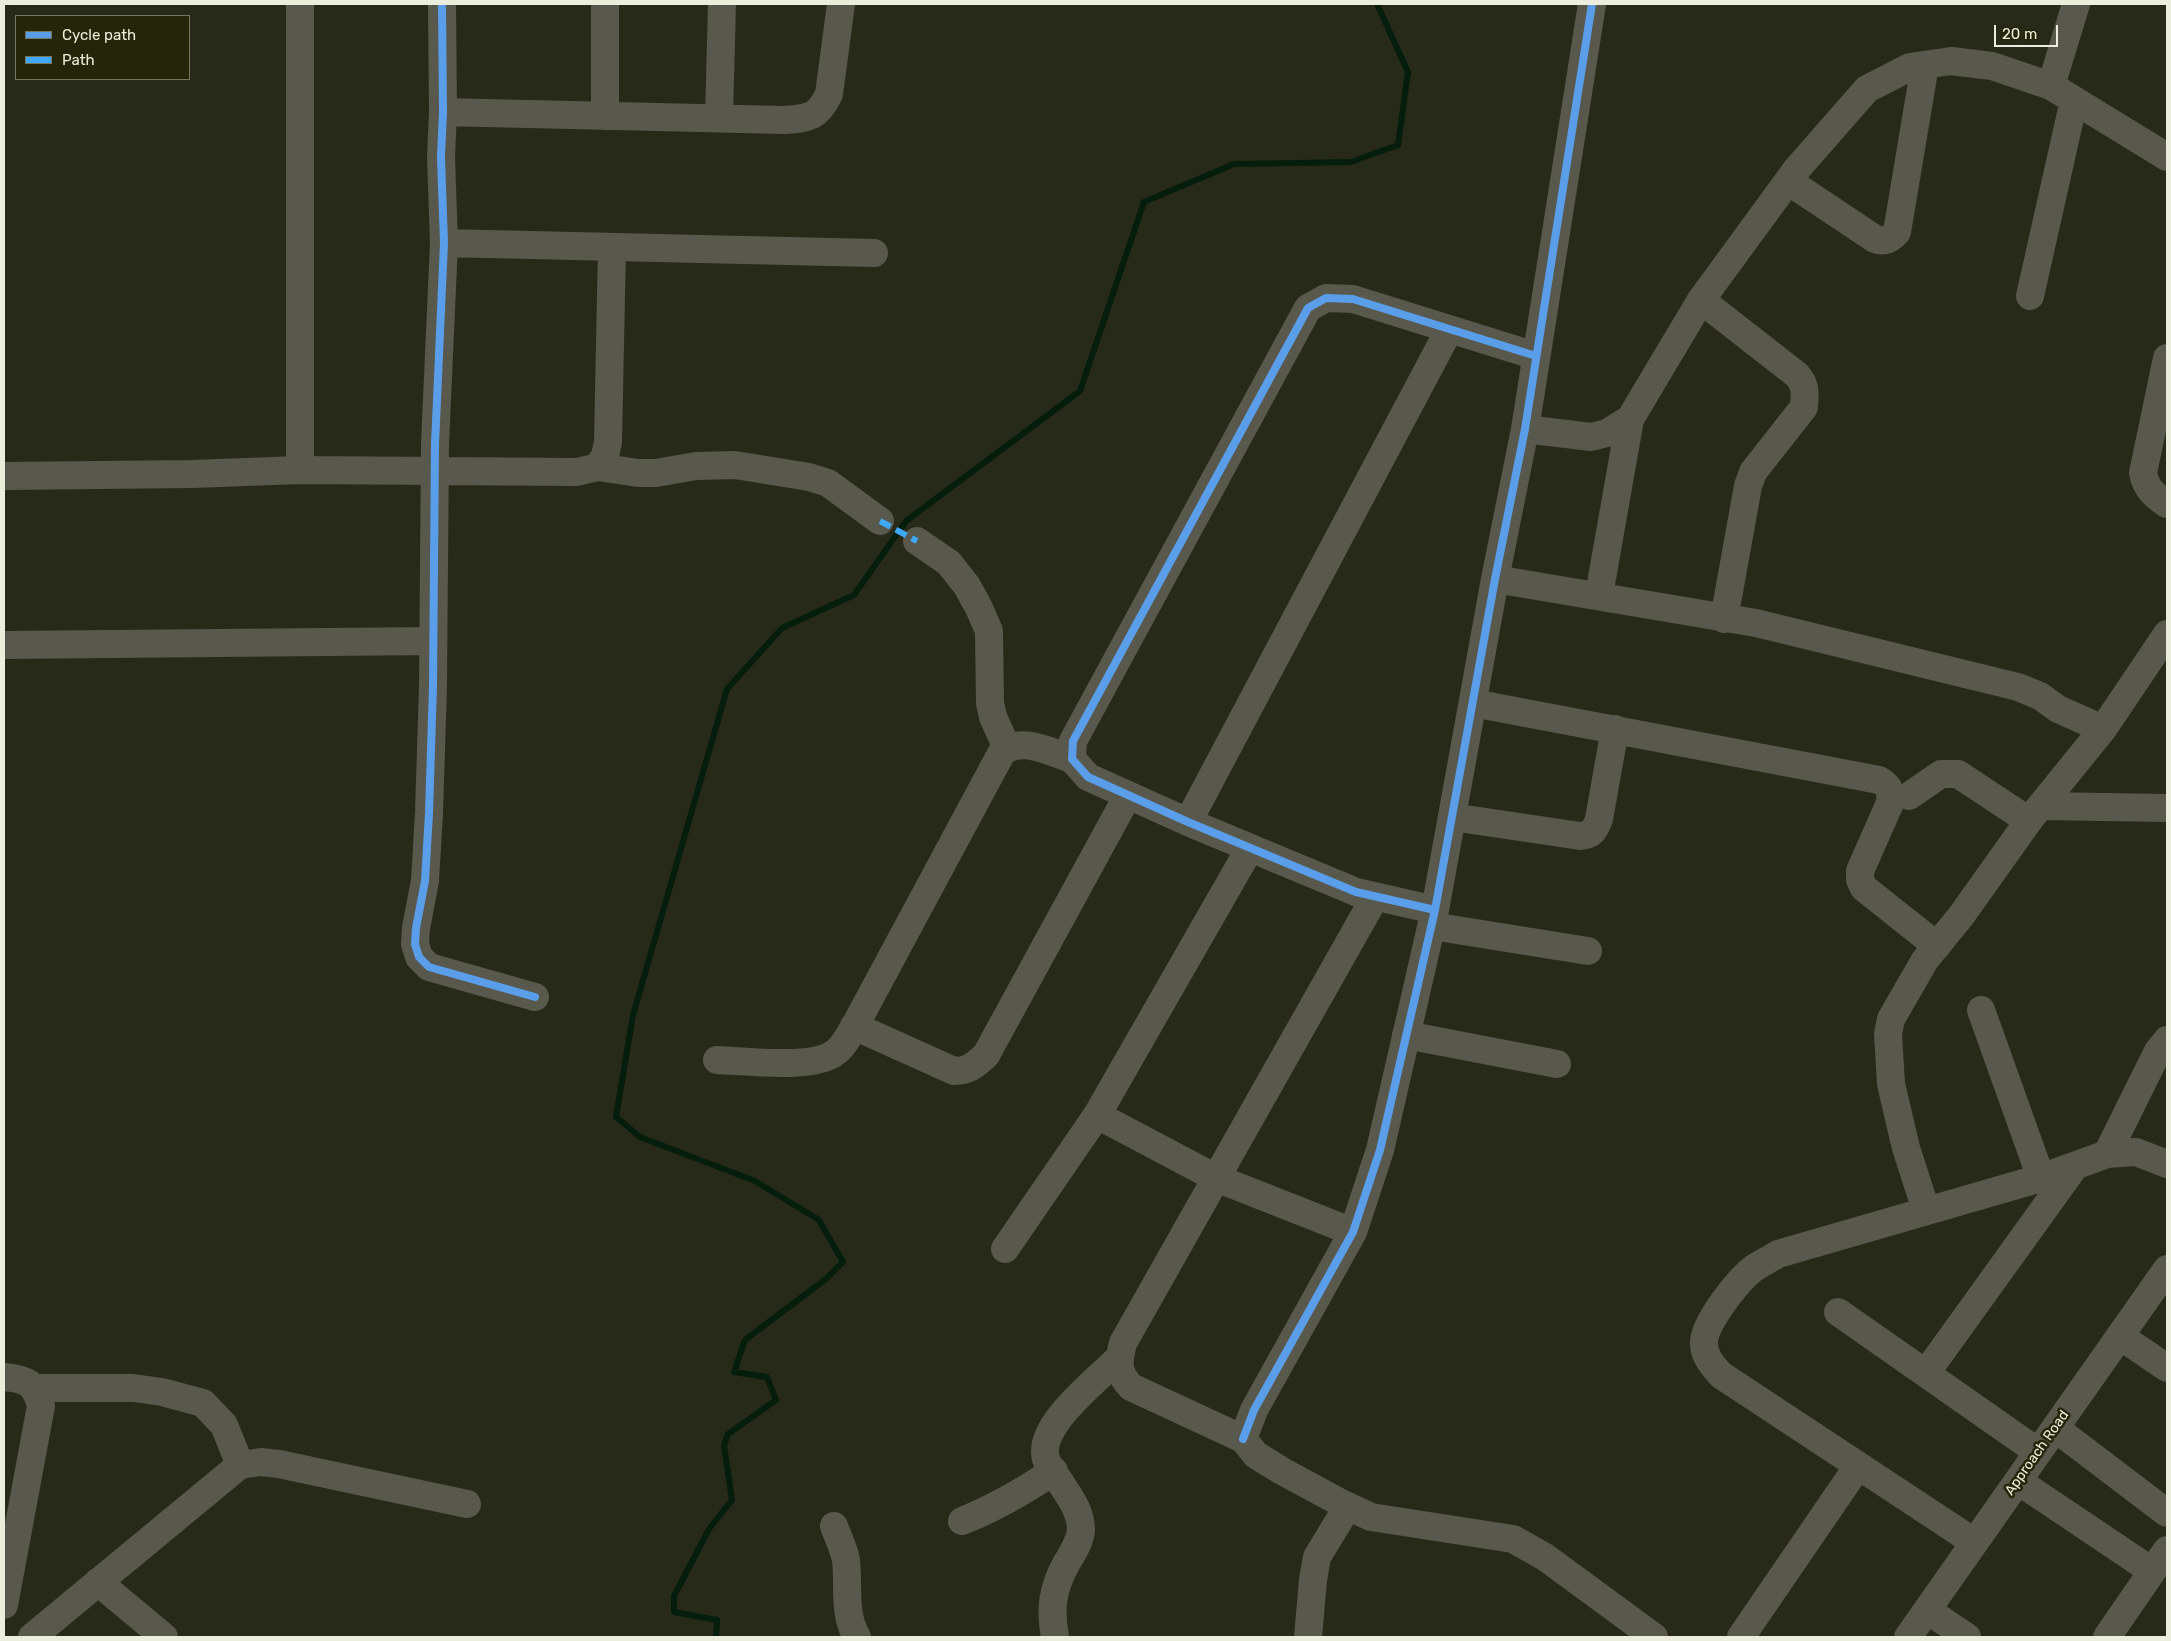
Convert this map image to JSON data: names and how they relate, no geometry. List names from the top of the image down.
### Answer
{
  "streets": {
    "street": ["Approach Road"]
  },
  "legend": ["Cycle path", "Path"],
  "scale_bar": "20 m"
}
